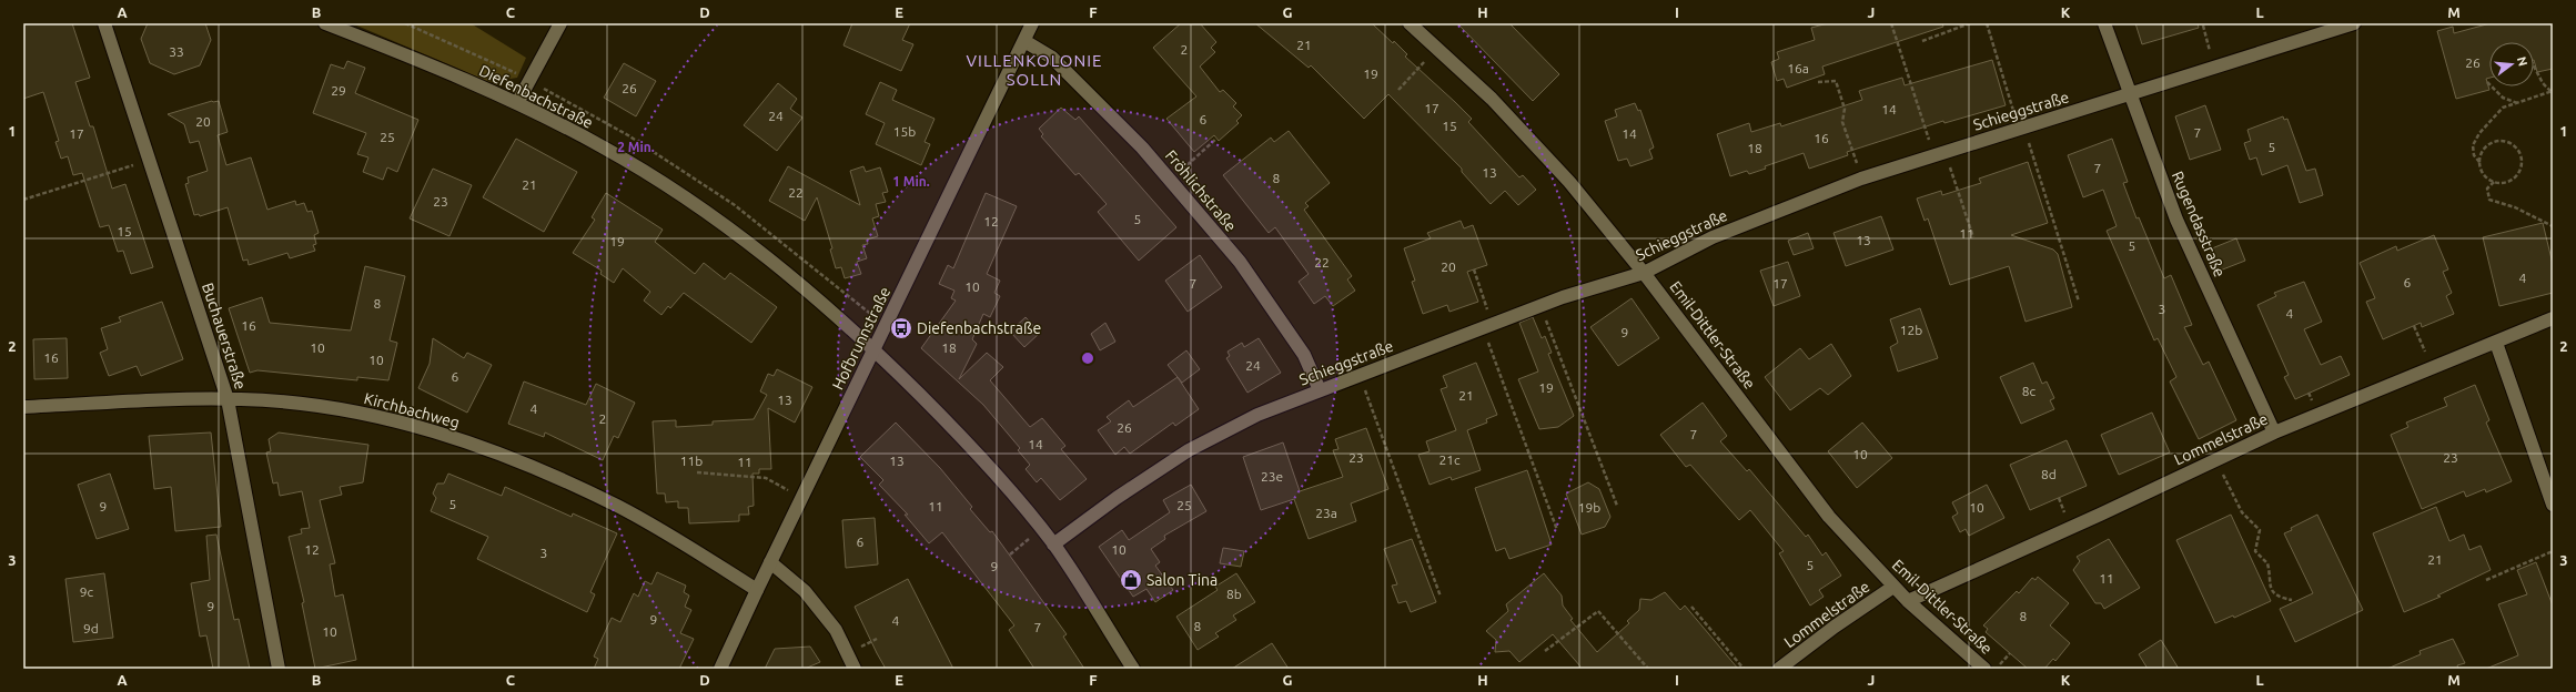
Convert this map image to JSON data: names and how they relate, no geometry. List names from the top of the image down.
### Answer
{
  "streets": {
    "street": [
      "Diefenbachstraße",
      "Schieggstraße",
      "Fröhlichstraße",
      "Rugendasstraße",
      "Emil-Dittler-Straße",
      "Buchauerstraße",
      "Hofbrunnstraße",
      "Kirchbachweg",
      "Lommelstraße"
    ]
  },
  "crossings": [
    ["Diefenbachstraße", "Schieggstraße"],
    ["Diefenbachstraße", "Hofbrunnstraße"],
    ["Schieggstraße", "Fröhlichstraße"],
    ["Schieggstraße", "Rugendasstraße"],
    ["Schieggstraße", "Emil-Dittler-Straße"],
    ["Fröhlichstraße", "Hofbrunnstraße"],
    ["Rugendasstraße", "Lommelstraße"],
    ["Emil-Dittler-Straße", "Lommelstraße"],
    ["Buchauerstraße", "Kirchbachweg"],
    ["Hofbrunnstraße", "Kirchbachweg"]
  ],
  "districts": ["VILLENKOLONIE SOLLN"],
  "places": {
    "bus stop": ["Diefenbachstraße"],
    "shop": ["Salon Tina"]
  },
  "house_numbers": [
    "21",
    "2",
    "33",
    "26",
    "16a",
    "19",
    "26",
    "29",
    "17",
    "14",
    "24",
    "6",
    "20",
    "15",
    "15b",
    "7",
    "17",
    "14",
    "25",
    "16",
    "5",
    "18",
    "7",
    "13",
    "8",
    "21",
    "22",
    "23",
    "5",
    "12",
    "15",
    "11",
    "13",
    "19",
    "5",
    "22",
    "20",
    "4",
    "6",
    "7",
    "17",
    "10",
    "8",
    "3",
    "4",
    "16",
    "12b",
    "9",
    "10",
    "18",
    "16",
    "10",
    "24",
    "6",
    "19",
    "8c",
    "21",
    "13",
    "4",
    "2",
    "26",
    "7",
    "14",
    "10",
    "23",
    "23",
    "21c",
    "11b",
    "13",
    "11",
    "8d",
    "23e",
    "5",
    "25",
    "9",
    "11",
    "19b",
    "10",
    "23a",
    "6",
    "12",
    "10",
    "3",
    "21",
    "5",
    "9",
    "11",
    "9c",
    "8b",
    "9",
    "8",
    "9",
    "4",
    "8",
    "7",
    "9d",
    "10"
  ],
  "north": "right",
  "grid": {
    "columns": [
      "A",
      "B",
      "C",
      "D",
      "E",
      "F",
      "G",
      "H",
      "I",
      "J",
      "K",
      "L",
      "M"
    ],
    "rows": ["1", "2", "3"]
  },
  "rings": ["2 Min.", "1 Min."]
}
